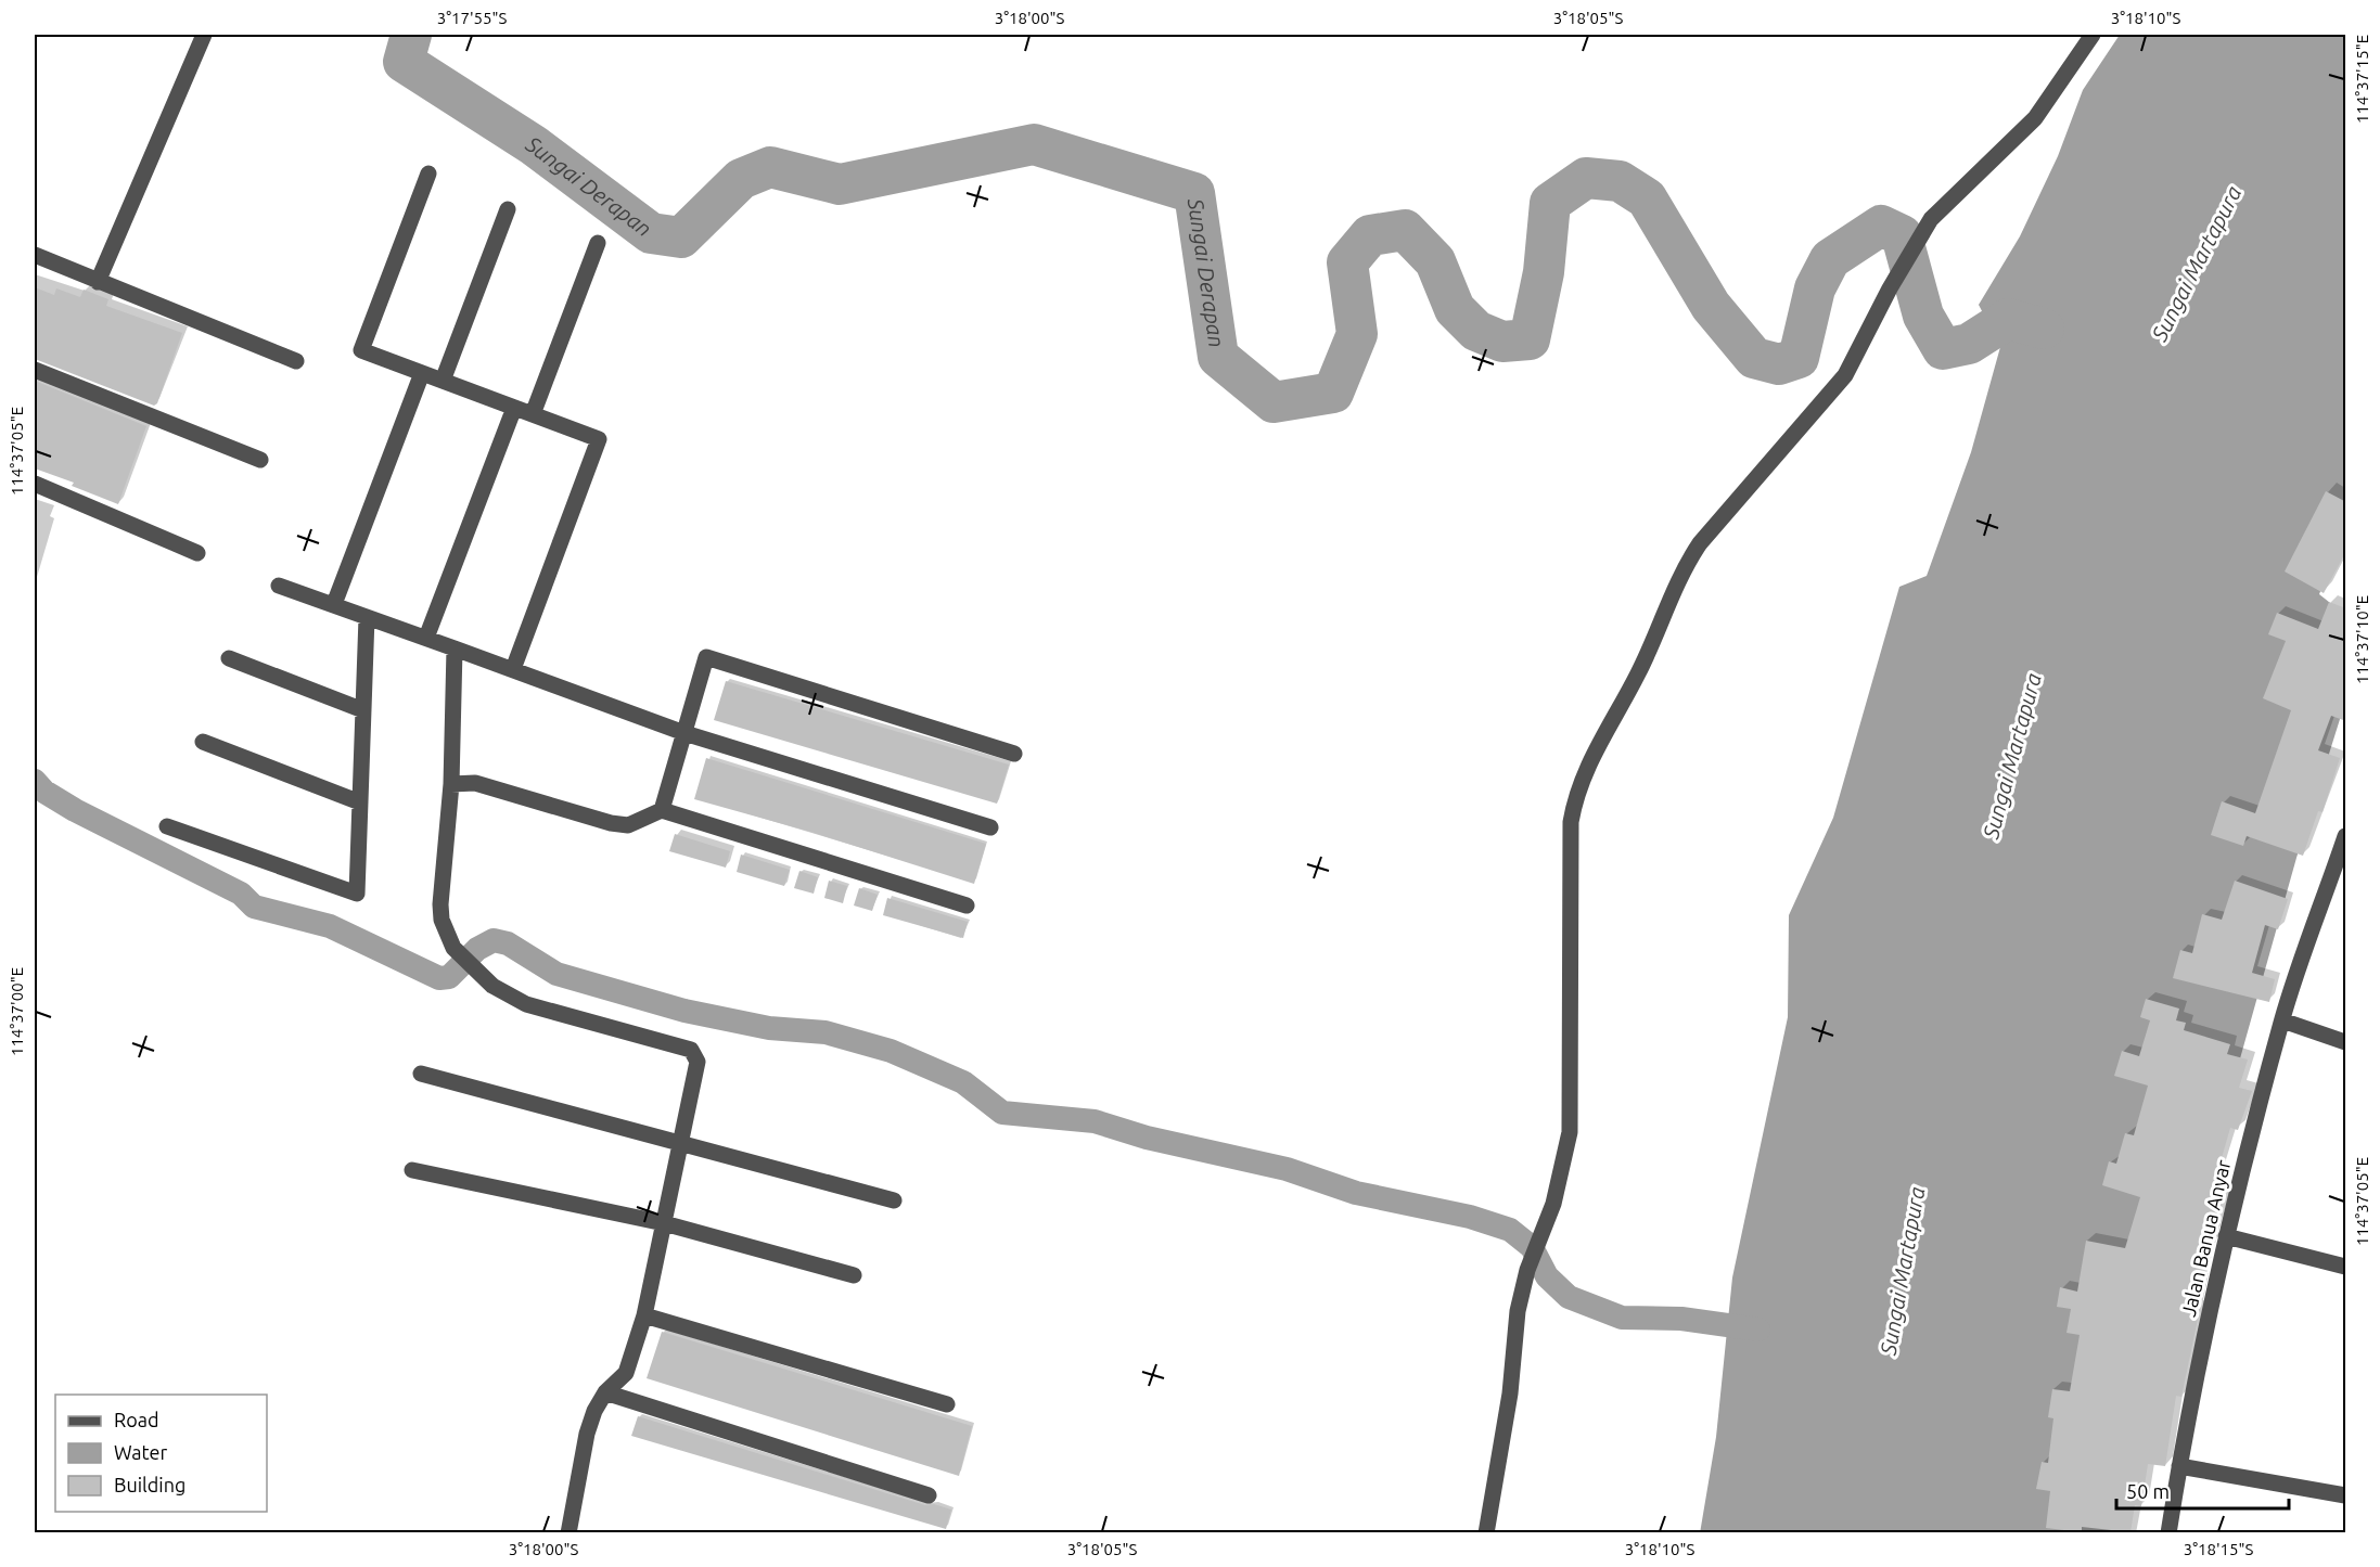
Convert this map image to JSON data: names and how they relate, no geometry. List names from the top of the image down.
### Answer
{
  "streets": {
    "street": ["Jalan Banua Anyar"]
  },
  "water": ["Sungai Derapan", "Sungai Martapura"],
  "legend": ["Road", "Water", "Building"],
  "scale_bar": "50 m",
  "coordinates": [
    "3°17'55\"S",
    "3°18'00\"S",
    "3°18'05\"S",
    "3°18'10\"S",
    "114°37'15\"E",
    "114°37'05\"E",
    "114°37'10\"E",
    "114°37'00\"E",
    "3°18'15\"S"
  ]
}
